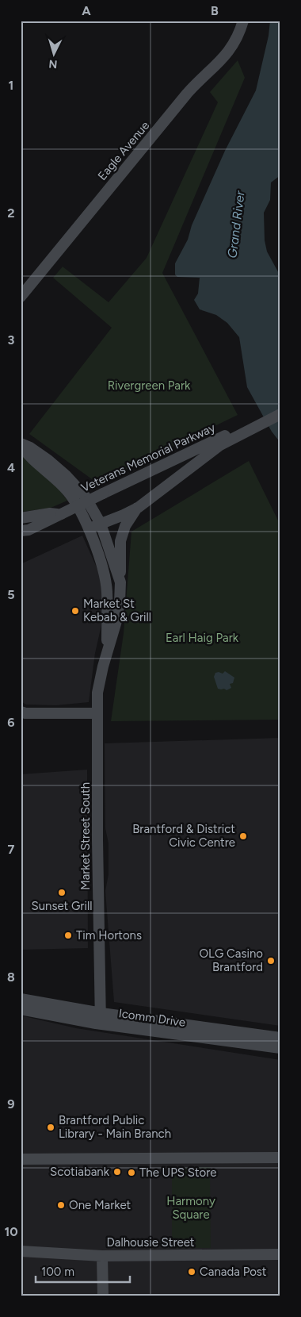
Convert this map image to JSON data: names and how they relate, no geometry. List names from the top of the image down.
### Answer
{
  "streets": {
    "main road": [
      "Eagle Avenue",
      "Veterans Memorial Parkway",
      "Market Street South",
      "Icomm Drive",
      "Dalhousie Street"
    ]
  },
  "crossings": [
    ["Market Street South", "Icomm Drive"]
  ],
  "water": ["Grand River"],
  "parks": ["Rivergreen Park", "Earl Haig Park", "Harmony Square"],
  "places": [
    "Market St Kebab & Grill",
    "Brantford & District Civic Centre",
    "Sunset Grill",
    "Tim Hortons",
    "OLG Casino Brantford",
    "Brantford Public Library - Main Branch",
    "Scotiabank",
    "The UPS Store",
    "One Market",
    "Canada Post"
  ],
  "scale_bar": "100 m",
  "north": "bottom",
  "grid": {
    "columns": ["A", "B"],
    "rows": [
      "1",
      "2",
      "3",
      "4",
      "5",
      "6",
      "7",
      "8",
      "9",
      "10"
    ]
  }
}
